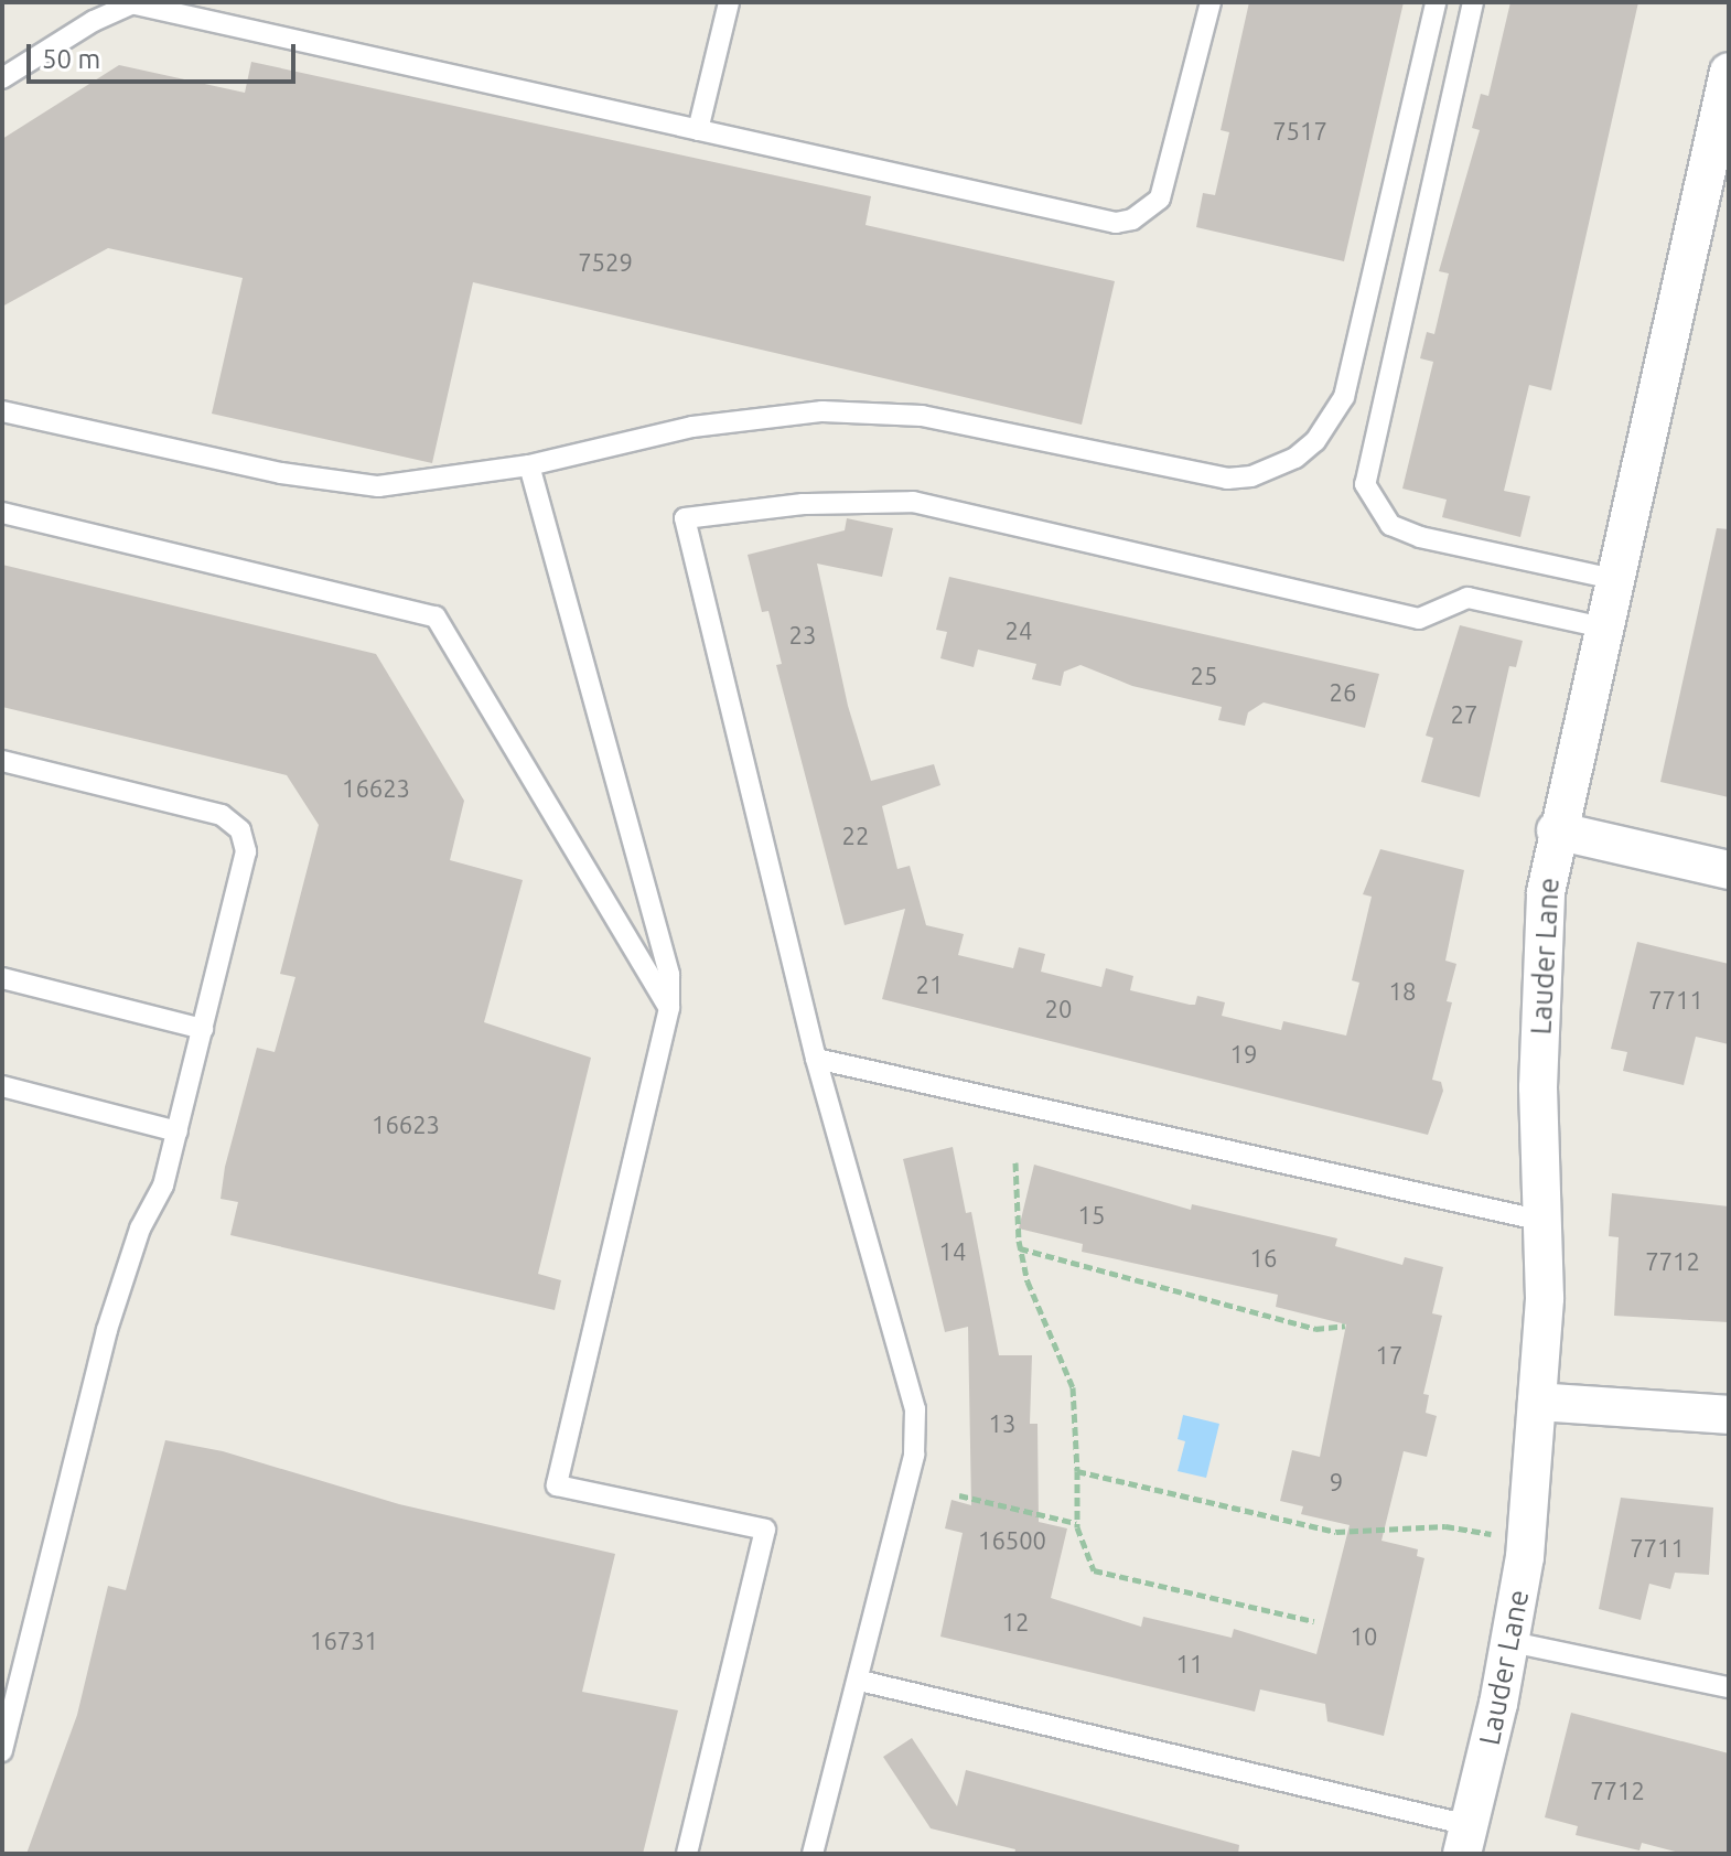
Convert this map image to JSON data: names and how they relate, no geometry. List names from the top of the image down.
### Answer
{
  "streets": {
    "street": ["Lauder Lane"]
  },
  "house_numbers": [
    "7517",
    "7529",
    "24",
    "23",
    "25",
    "26",
    "27",
    "16623",
    "22",
    "21",
    "18",
    "7711",
    "20",
    "19",
    "16623",
    "15",
    "14",
    "16",
    "7712",
    "17",
    "13",
    "9",
    "16500",
    "7711",
    "12",
    "10",
    "16731",
    "11",
    "7712"
  ],
  "scale_bar": "50 m"
}
